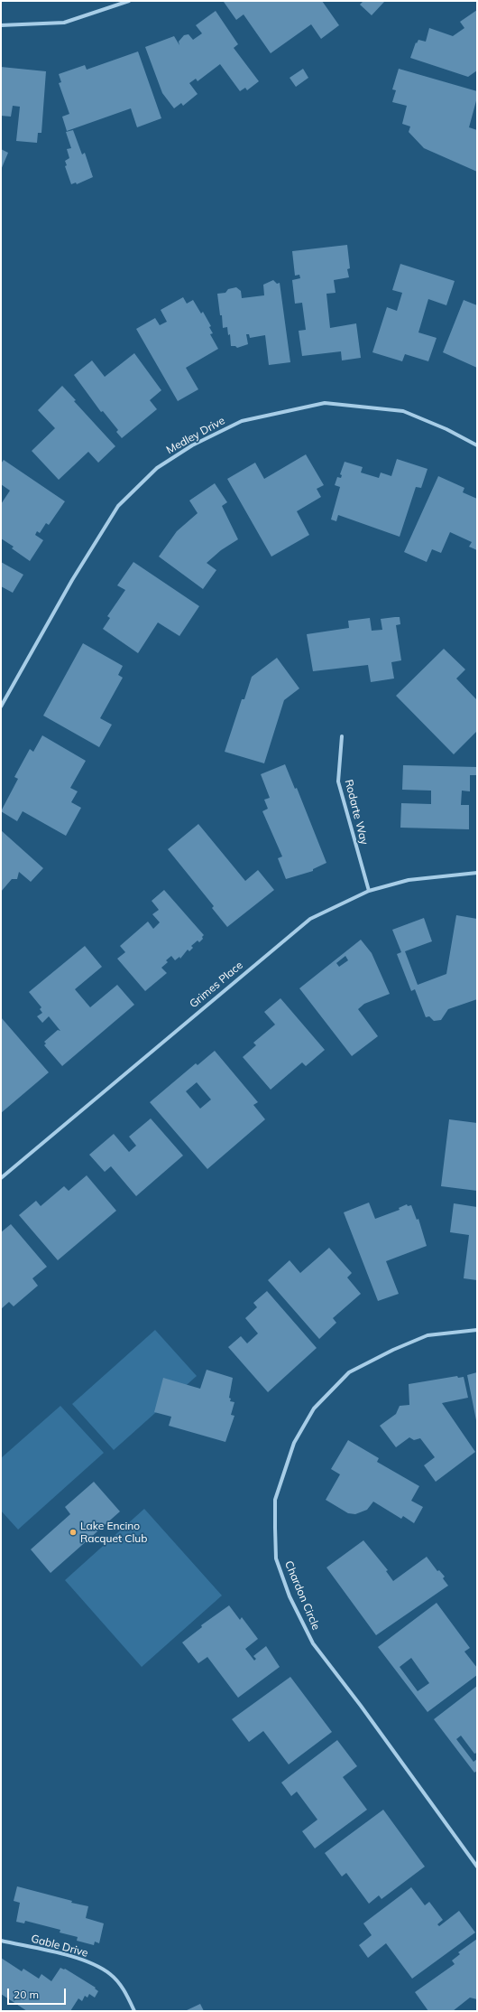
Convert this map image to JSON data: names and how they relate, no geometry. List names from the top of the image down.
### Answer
{
  "streets": {
    "street": [
      "Medley Drive",
      "Rodarte Way",
      "Grimes Place",
      "Chardon Circle",
      "Gable Drive"
    ]
  },
  "crossings": [
    ["Rodarte Way", "Grimes Place"]
  ],
  "places": ["Lake Encino Racquet Club"],
  "scale_bar": "20 m"
}
